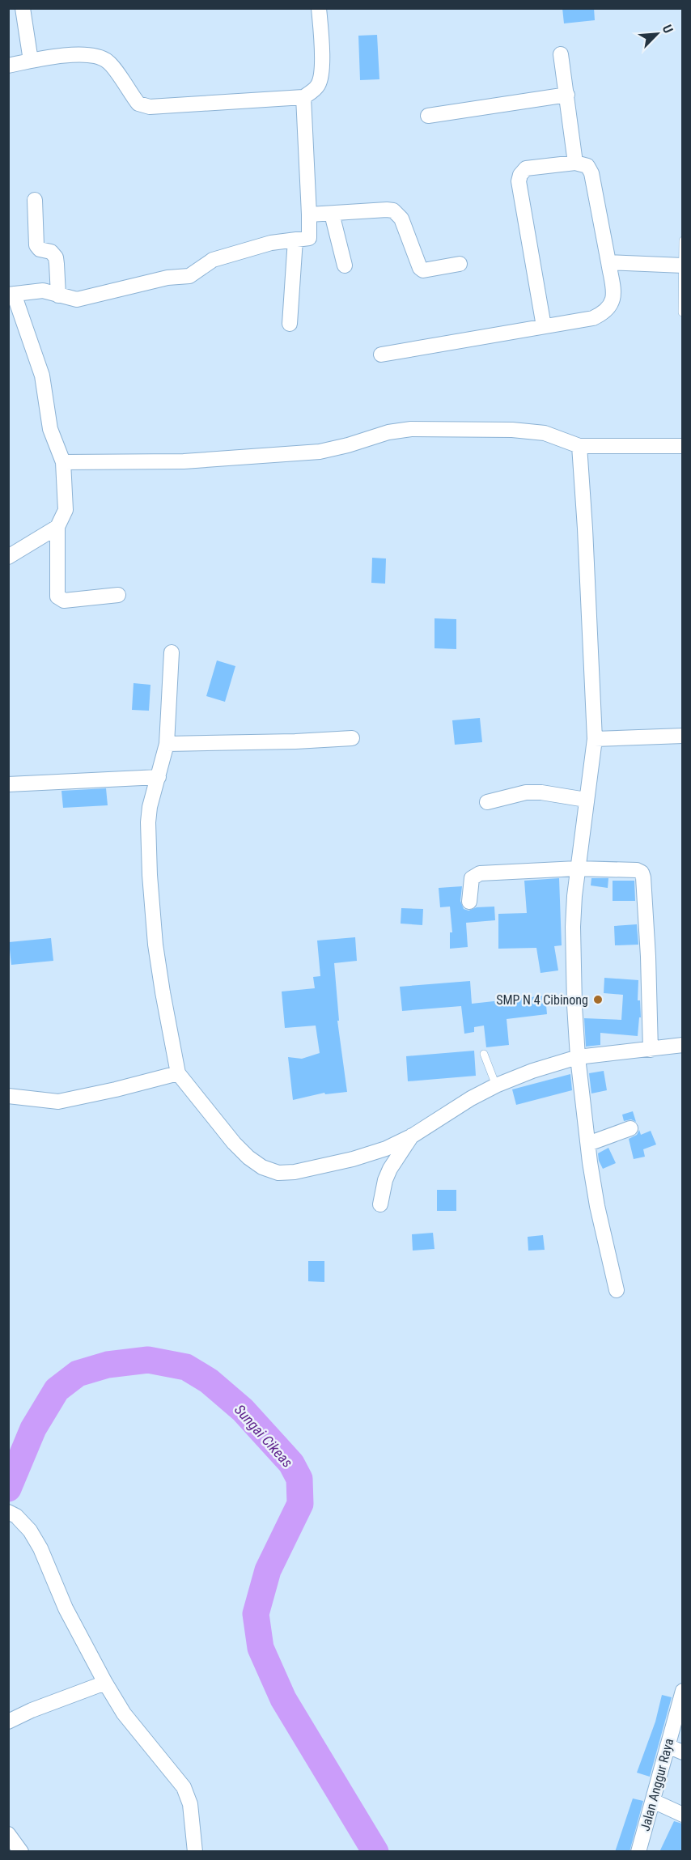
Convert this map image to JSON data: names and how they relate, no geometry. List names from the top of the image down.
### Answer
{
  "streets": {
    "street": ["Jalan Anggur Raya"]
  },
  "water": ["Sungai Cikeas"],
  "places": ["SMP N 4 Cibinong"],
  "north": "top right"
}
